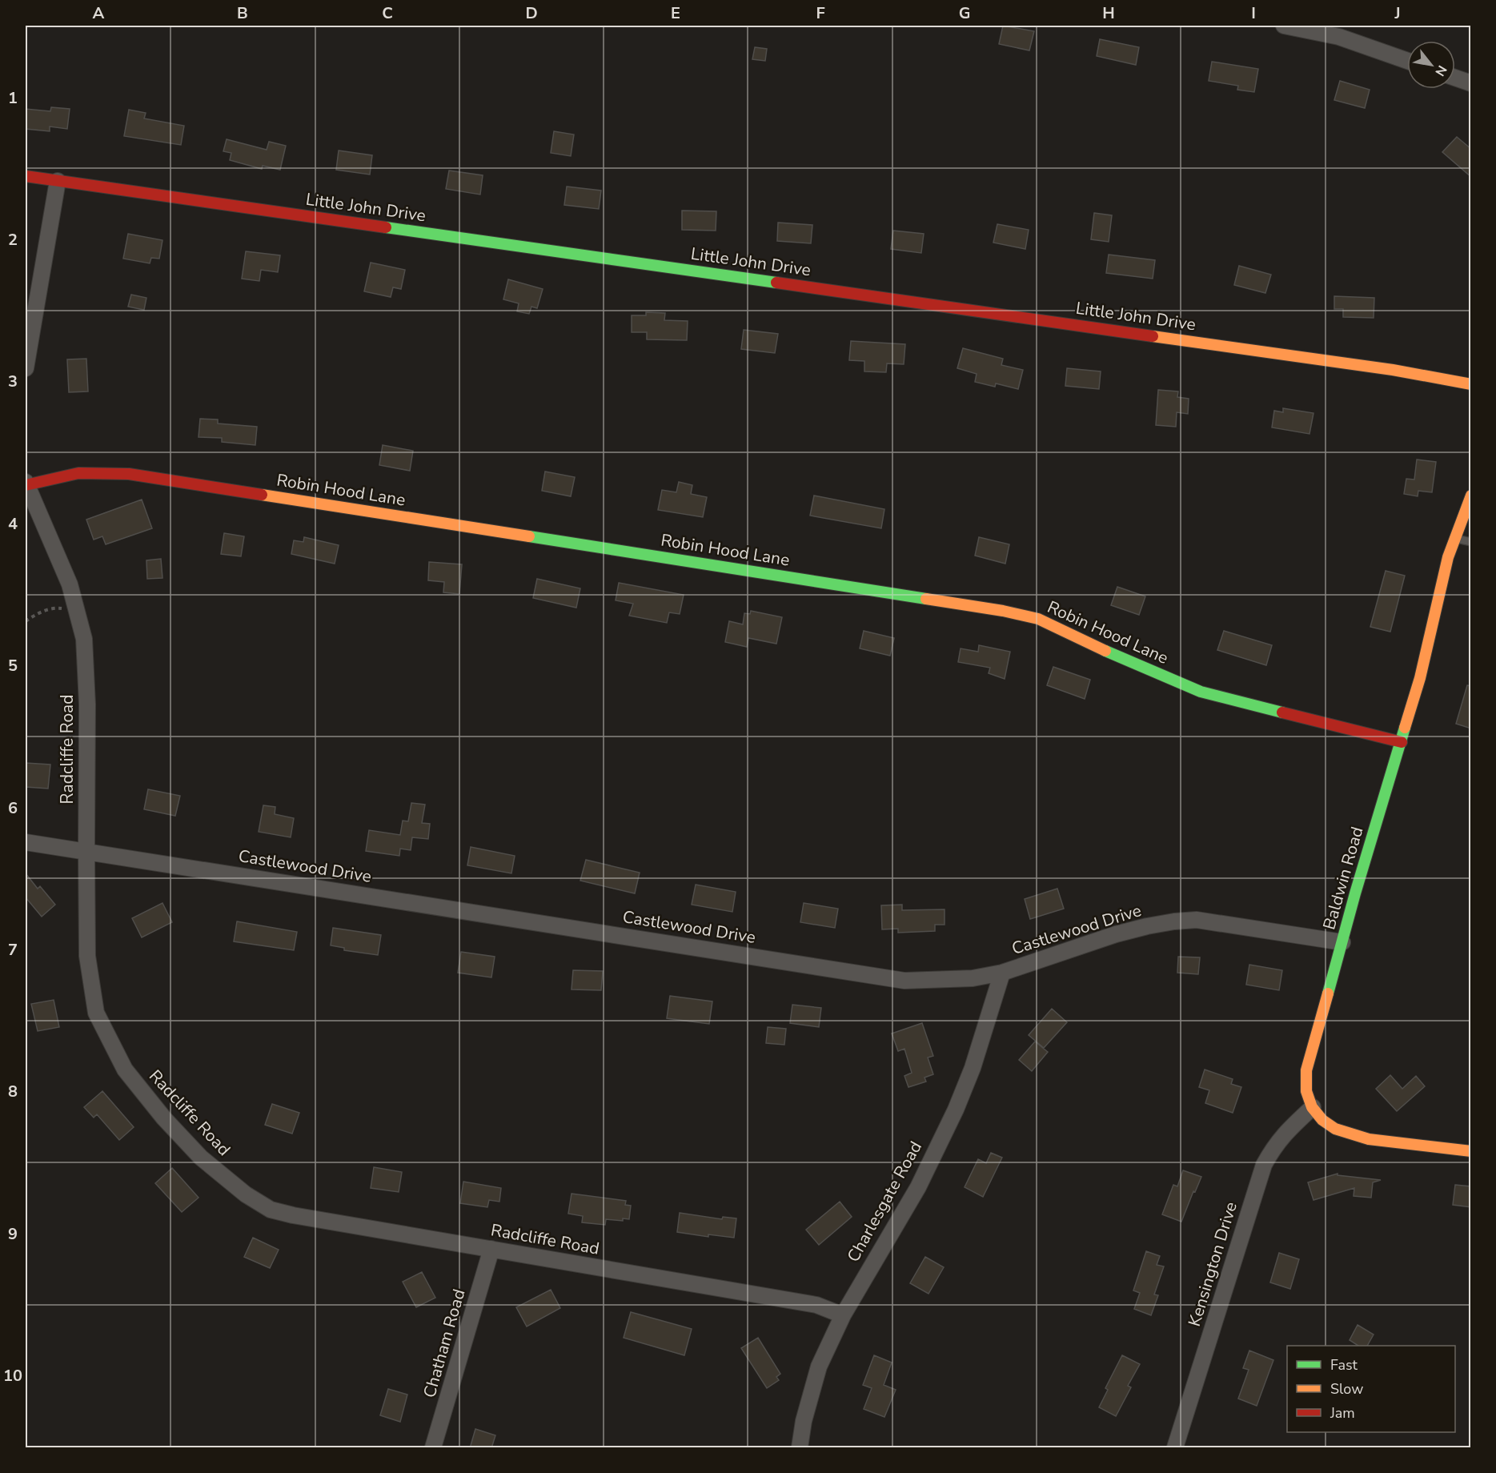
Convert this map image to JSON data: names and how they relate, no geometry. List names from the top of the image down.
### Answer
{
  "streets": {
    "street": [
      "Little John Drive",
      "Robin Hood Lane",
      "Radcliffe Road",
      "Castlewood Drive",
      "Baldwin Road",
      "Charlesgate Road",
      "Kensington Drive",
      "Chatham Road"
    ]
  },
  "crossings": [
    ["Robin Hood Lane", "Radcliffe Road"],
    ["Robin Hood Lane", "Baldwin Road"],
    ["Radcliffe Road", "Castlewood Drive"],
    ["Radcliffe Road", "Charlesgate Road"],
    ["Radcliffe Road", "Chatham Road"],
    ["Castlewood Drive", "Baldwin Road"],
    ["Castlewood Drive", "Charlesgate Road"],
    ["Baldwin Road", "Kensington Drive"]
  ],
  "legend": ["Fast", "Slow", "Jam"],
  "north": "bottom right",
  "grid": {
    "columns": [
      "A",
      "B",
      "C",
      "D",
      "E",
      "F",
      "G",
      "H",
      "I",
      "J"
    ],
    "rows": [
      "1",
      "2",
      "3",
      "4",
      "5",
      "6",
      "7",
      "8",
      "9",
      "10"
    ]
  }
}
